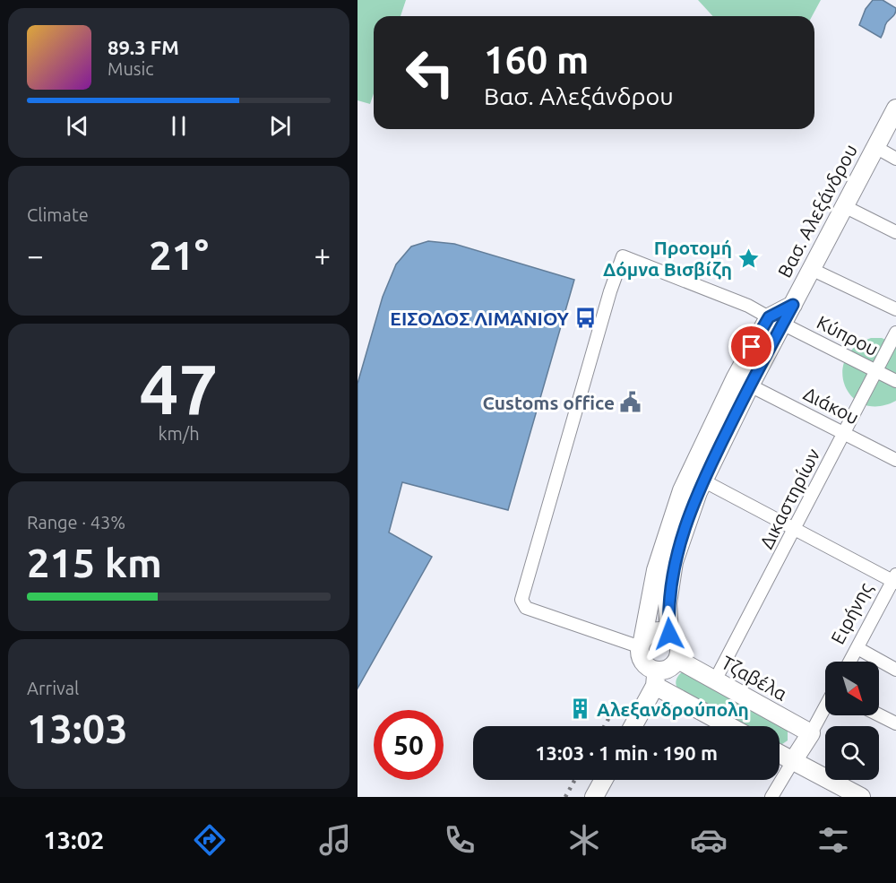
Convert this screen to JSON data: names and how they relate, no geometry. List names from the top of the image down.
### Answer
{
  "streets": {
    "main road": ["Βασ. Αλεξάνδρου", "Τζαβέλα"],
    "street": [
      "Κύπρου",
      "Διάκου",
      "Δικαστηρίων",
      "Ειρήνης"
    ]
  },
  "crossings": [
    ["Βασ. Αλεξάνδρου", "Κύπρου"],
    ["Βασ. Αλεξάνδρου", "Διάκου"],
    ["Βασ. Αλεξάνδρου", "Τζαβέλα"],
    ["Κύπρου", "Δικαστηρίων"],
    ["Κύπρου", "Τζαβέλα"],
    ["Διάκου", "Δικαστηρίων"],
    ["Δικαστηρίων", "Τζαβέλα"]
  ],
  "places": {
    "place": ["Προτομή Δόμνα Βισβίζη"],
    "bus stop": ["ΕΙΣΟΔΟΣ ΛΙΜΑΝΙΟΥ"],
    "public building": ["Customs office"],
    "building": ["Αλεξανδρούπολη"]
  },
  "north": "bottom right",
  "page": {
    "turn": ["160 m", "Βασ. Αλεξάνδρου"],
    "song": ["89.3 FM", "Music"],
    "tile": [
      "Climate",
      ["47", "km/h"],
      ["Range · 43%", "215 km"],
      ["Arrival", "13:03"]
    ],
    "heat": ["−", "21°", "+"],
    "limit": "50",
    "trip": "13:03 · 1 min · 190 m",
    "tabs": "13:02"
  }
}
